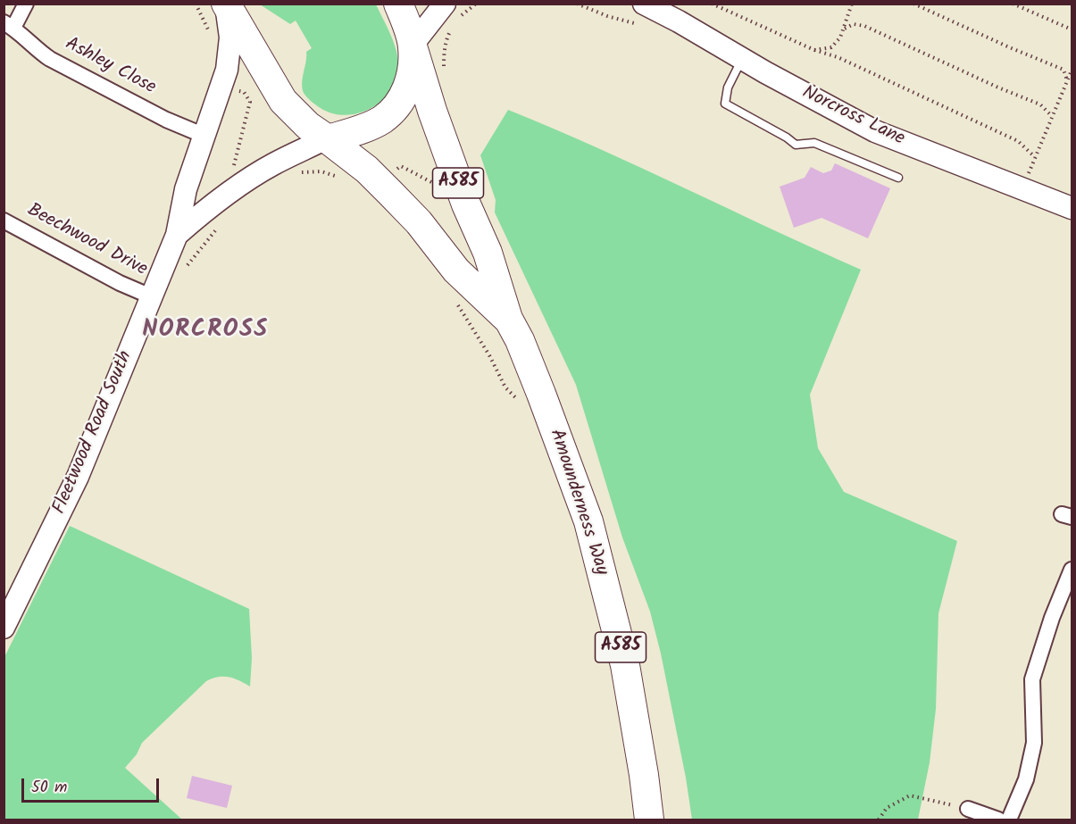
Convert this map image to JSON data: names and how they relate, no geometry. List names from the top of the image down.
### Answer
{
  "streets": {
    "highway": ["A585", "Amounderness Way"],
    "main road": ["Norcross Lane", "Fleetwood Road South"],
    "street": ["Ashley Close", "Beechwood Drive"]
  },
  "crossings": [
    ["Ashley Close", "Fleetwood Road South"],
    ["A585", "Fleetwood Road South"],
    ["A585", "Amounderness Way"],
    ["Beechwood Drive", "Fleetwood Road South"],
    ["Fleetwood Road South", "Amounderness Way"]
  ],
  "districts": ["NORCROSS"],
  "scale_bar": "50 m"
}
